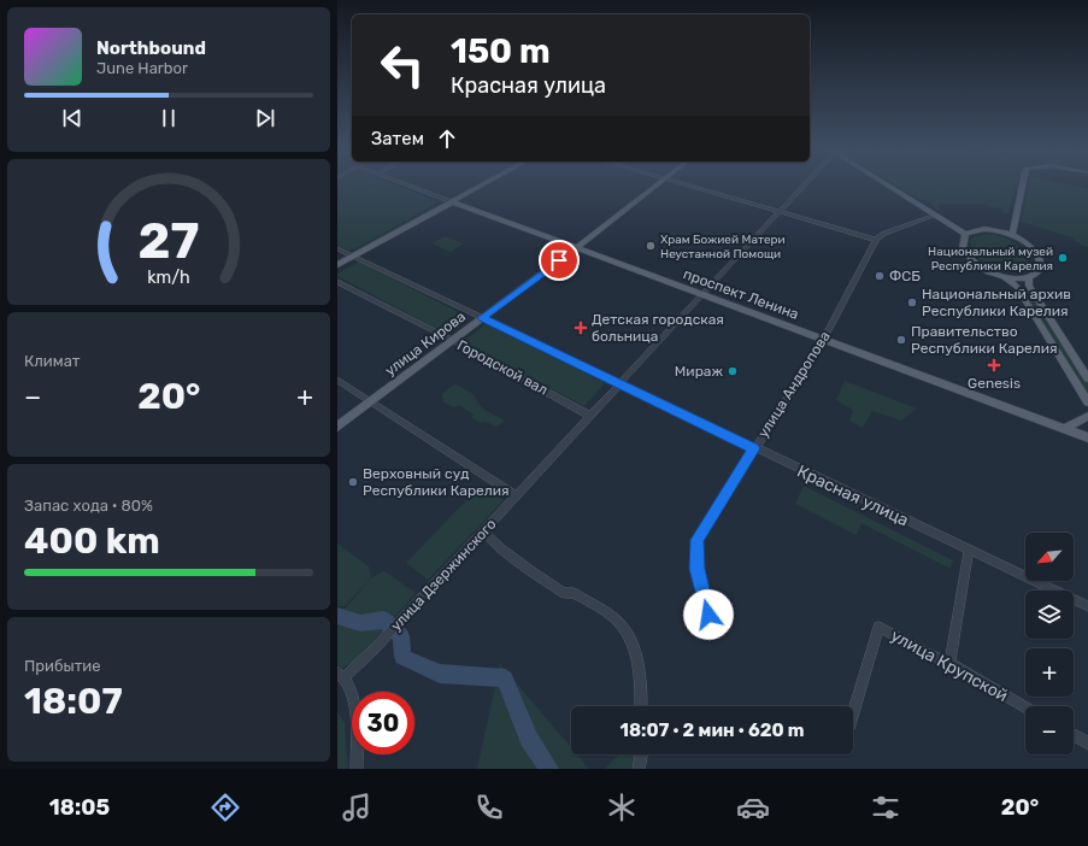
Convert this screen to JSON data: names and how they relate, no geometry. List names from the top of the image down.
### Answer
{
  "streets": {
    "main road": ["проспект Ленина", "улица Кирова"],
    "street": [
      "Городской вал",
      "улица Андропова",
      "Красная улица",
      "улица Дзержинского",
      "улица Крупской"
    ]
  },
  "crossings": [
    ["проспект Ленина", "улица Кирова"],
    ["проспект Ленина", "улица Андропова"],
    ["проспект Ленина", "улица Дзержинского"],
    ["улица Кирова", "Городской вал"],
    ["улица Кирова", "Красная улица"],
    ["Городской вал", "улица Дзержинского"],
    ["улица Андропова", "Красная улица"],
    ["Красная улица", "улица Дзержинского"]
  ],
  "places": {
    "other": [
      "Храм Божией Матери Неустанной Помощи",
      "Национальный музей Республики Карелия",
      "ФСБ",
      "Национальный архив Республики Карелия",
      "Правительство Республики Карелия",
      "Мираж",
      "Верховный суд Республики Карелия"
    ],
    "health": ["Детская городская больница", "Genesis"]
  },
  "north": "bottom left",
  "page": {
    "turn": ["150 m", "Красная улица"],
    "song": ["Northbound", "June Harbor"],
    "then": "Затем",
    "tile": [
      "Климат",
      ["Запас хода · 80%", "400 km"],
      ["Прибытие", "18:07"]
    ],
    "heat": ["−", "20°", "+"],
    "map_buttons": ["+", "−"],
    "limit": "30",
    "trip": "18:07 · 2 мин · 620 m",
    "tabs": ["18:05", "20°"],
    "gauge": ["27", "km/h"]
  }
}
